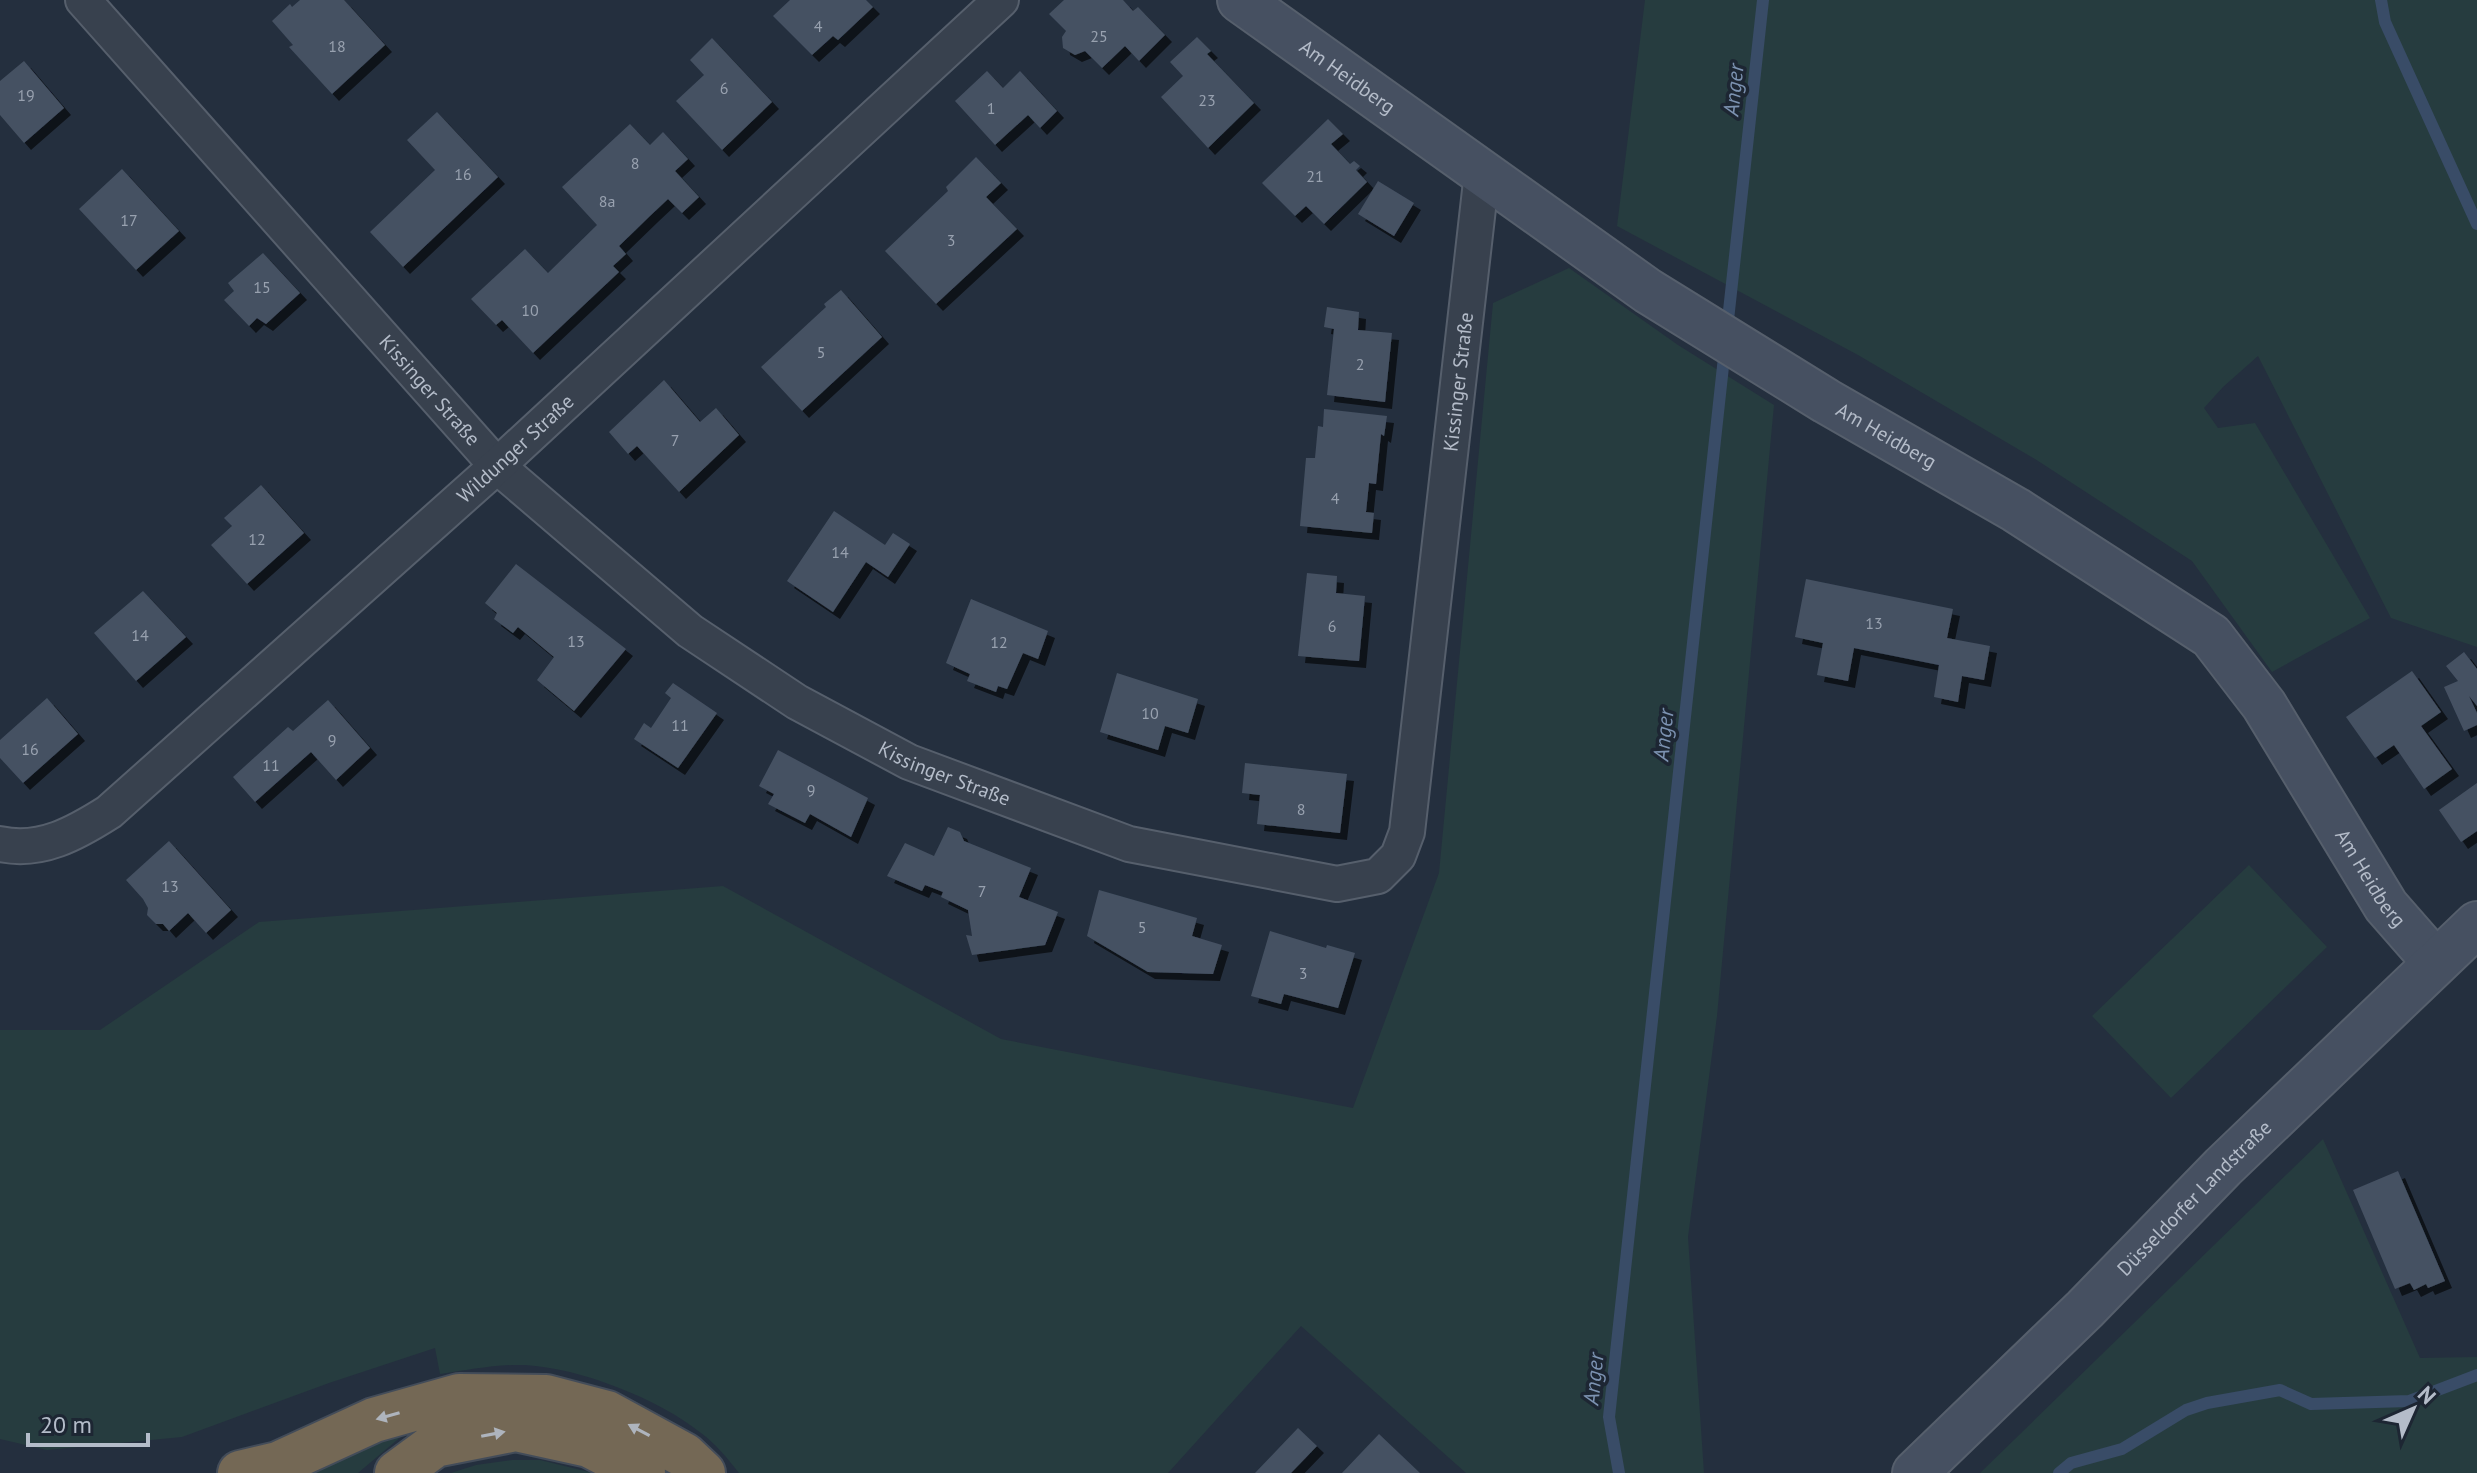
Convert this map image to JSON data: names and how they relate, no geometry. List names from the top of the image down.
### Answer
{
  "streets": {
    "street": [
      "Am Heidberg",
      "Kissinger Straße",
      "Wildunger Straße",
      "Düsseldorfer Landstraße"
    ]
  },
  "crossings": [
    ["Am Heidberg", "Kissinger Straße"],
    ["Am Heidberg", "Düsseldorfer Landstraße"],
    ["Kissinger Straße", "Wildunger Straße"]
  ],
  "water": ["Anger"],
  "house_numbers": [
    "4",
    "25",
    "18",
    "6",
    "19",
    "23",
    "1",
    "8",
    "16",
    "21",
    "8a",
    "17",
    "3",
    "15",
    "10",
    "5",
    "2",
    "7",
    "4",
    "12",
    "14",
    "13",
    "6",
    "14",
    "13",
    "12",
    "10",
    "11",
    "9",
    "16",
    "11",
    "9",
    "8",
    "13",
    "7",
    "5",
    "3"
  ],
  "scale_bar": "20 m",
  "north": "top right"
}
